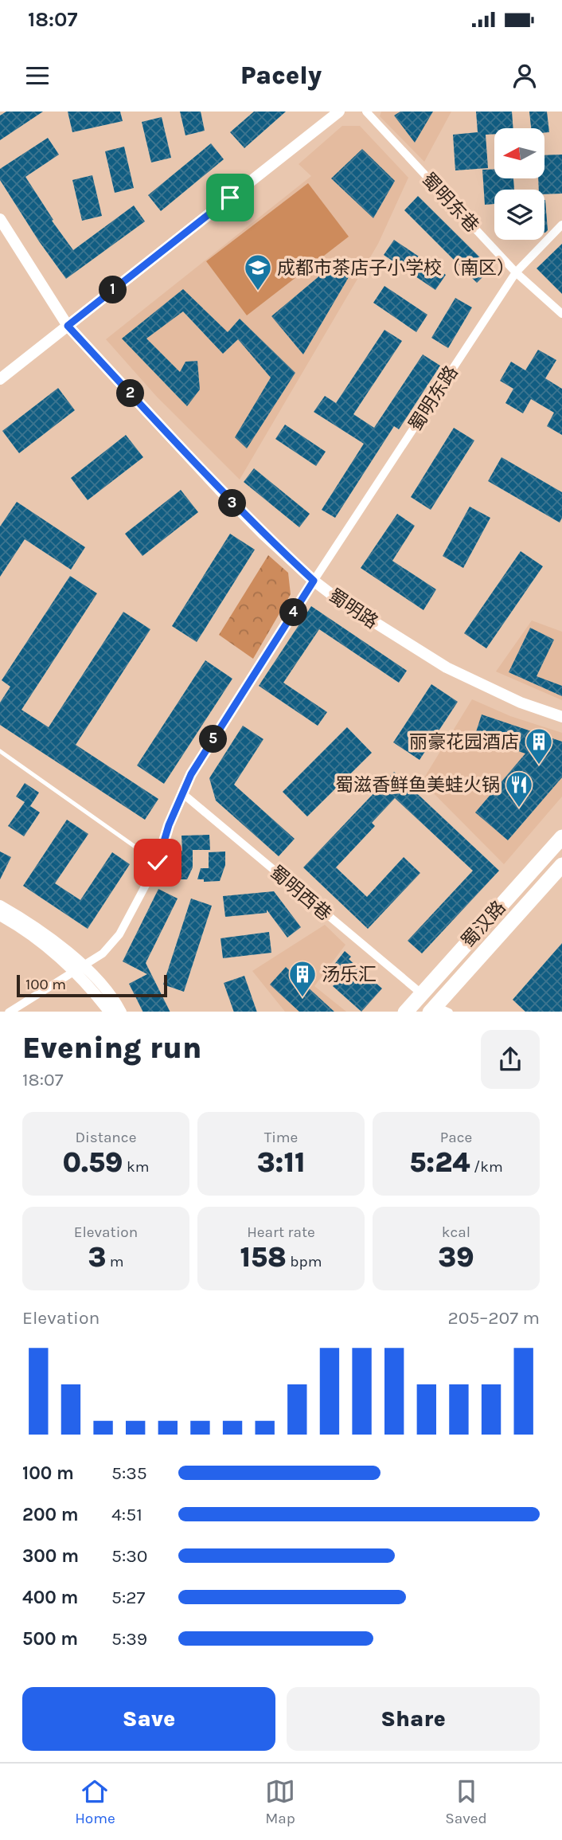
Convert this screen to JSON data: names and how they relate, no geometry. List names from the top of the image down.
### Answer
{
  "streets": {
    "highway": ["蜀汉路"],
    "street": [
      "蜀明东巷",
      "蜀明东路",
      "蜀明路",
      "蜀明西巷"
    ]
  },
  "crossings": [
    ["蜀明东巷", "蜀明东路"],
    ["蜀明东路", "蜀明路"],
    ["蜀明东路", "蜀明西巷"],
    ["蜀明西巷", "蜀汉路"]
  ],
  "places": {
    "school or university": ["成都市茶店子小学校（南区）"],
    "building": ["丽豪花园酒店", "汤乐汇"],
    "restaurant": ["蜀滋香鲜鱼美蛙火锅"]
  },
  "scale_bar": "100 m",
  "north": "left",
  "page": {
    "status": "18:07",
    "header": "Pacely",
    "pins": [
      "1",
      "2",
      "3",
      "4",
      "5"
    ],
    "scale": "100 m",
    "heading": ["Evening run", "18:07"],
    "stats": [
      ["Distance", "0.59 km"],
      ["Time", "3:11"],
      ["Pace", "5:24 /km"],
      ["Elevation", "3 m"],
      ["Heart rate", "158 bpm"],
      ["kcal", "39"]
    ],
    "chart": ["Elevation", "205–207 m"],
    "list": [
      {
        "name": "100 m",
        "note": "5:35"
      },
      {
        "name": "200 m",
        "note": "4:51"
      },
      {
        "name": "300 m",
        "note": "5:30"
      },
      {
        "name": "400 m",
        "note": "5:27"
      },
      {
        "name": "500 m",
        "note": "5:39"
      }
    ],
    "buttons": ["Save", "Share"],
    "tabs": ["Home", "Map", "Saved"]
  }
}
